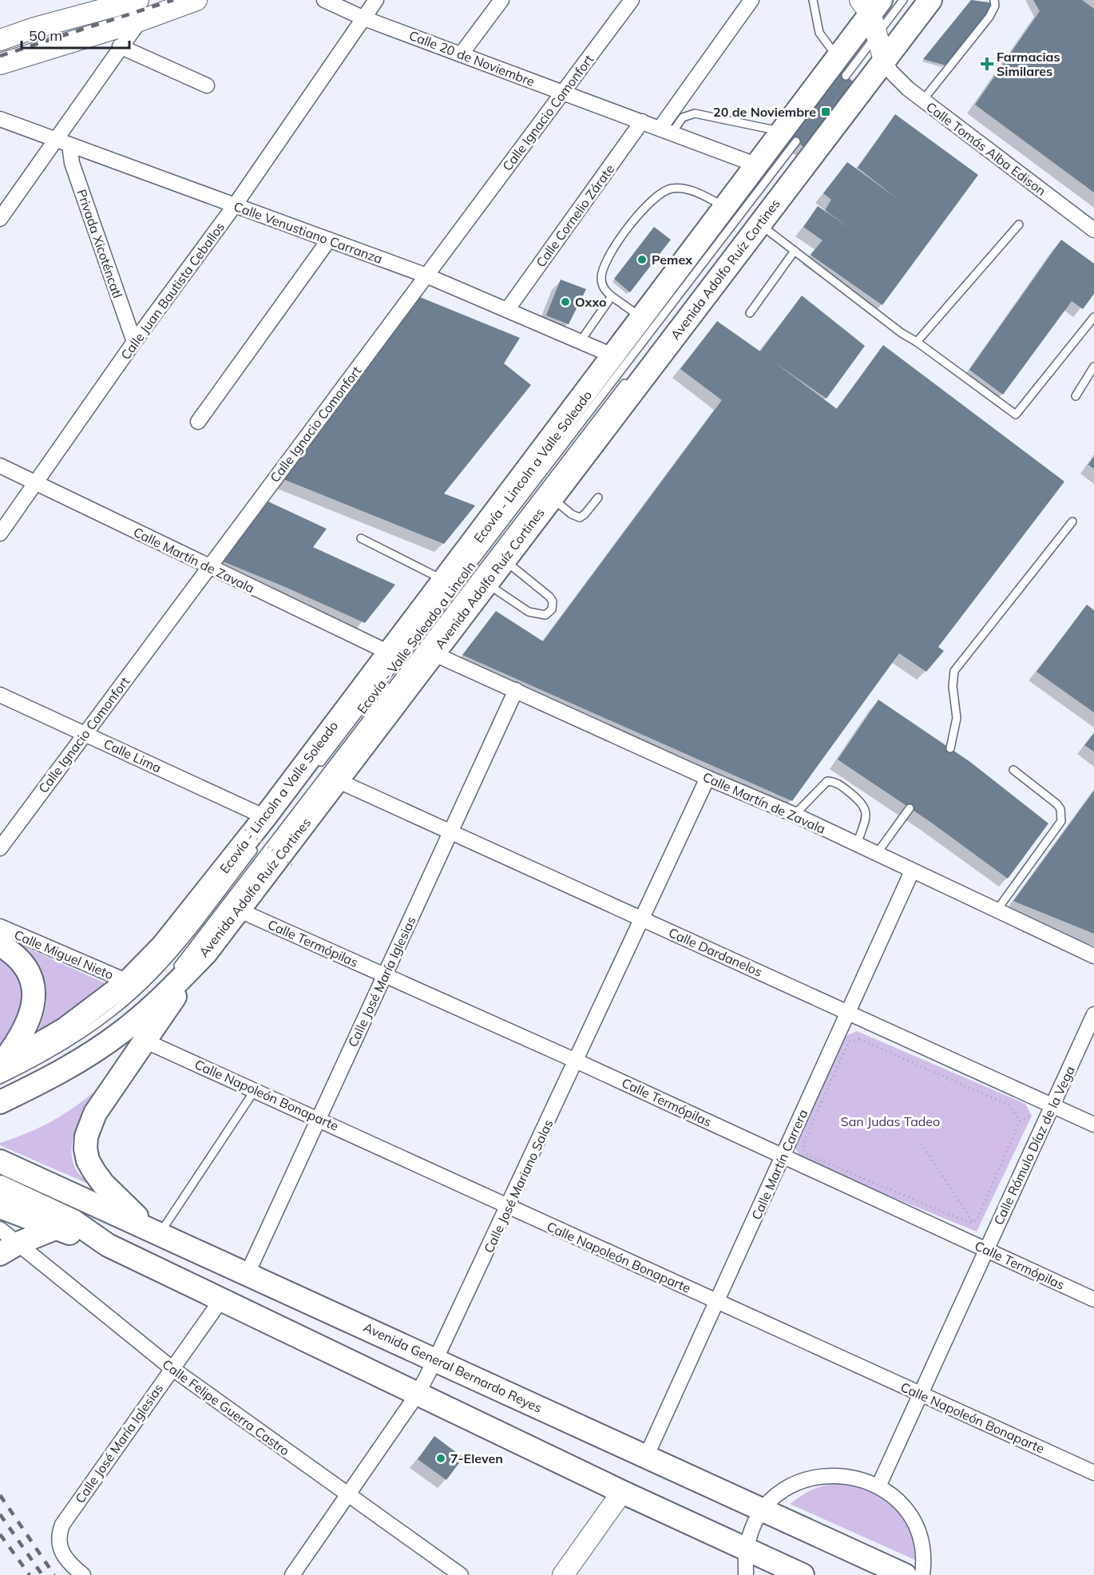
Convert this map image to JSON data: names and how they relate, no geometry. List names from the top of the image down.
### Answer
{
  "streets": {
    "main road": ["Avenida Adolfo Ruíz Cortines", "Avenida General Bernardo Reyes"],
    "street": [
      "Calle 20 de Noviembre",
      "Calle Ignacio Comonfort",
      "Calle Tomás Alba Edison",
      "Calle Cornelio Zárate",
      "Calle Venustiano Carranza",
      "Privada Xicoténcatl",
      "Calle Juan Bautista Ceballos",
      "Calle Martín de Zavala",
      "Calle Lima",
      "Calle Termópilas",
      "Calle Dardanelos",
      "Calle Miguel Nieto",
      "Calle José María Iglesias",
      "Calle Napoleón Bonaparte",
      "Calle Rómulo Díaz de la Vega",
      "Calle Martín Carrera",
      "Calle José Mariano Salas",
      "Calle Felipe Guerra Castro"
    ],
    "lane": ["Ecovía - Lincoln a Valle Soleado", "Ecovía - Valle Soleado a Lincoln"]
  },
  "crossings": [
    ["Calle 20 de Noviembre", "Calle Ignacio Comonfort"],
    ["Calle 20 de Noviembre", "Calle Cornelio Zárate"],
    ["Calle 20 de Noviembre", "Avenida Adolfo Ruíz Cortines"],
    ["Calle 20 de Noviembre", "Calle Juan Bautista Ceballos"],
    ["Calle Ignacio Comonfort", "Calle Venustiano Carranza"],
    ["Calle Ignacio Comonfort", "Calle Martín de Zavala"],
    ["Calle Ignacio Comonfort", "Calle Lima"],
    ["Calle Tomás Alba Edison", "Avenida Adolfo Ruíz Cortines"],
    ["Calle Cornelio Zárate", "Calle Venustiano Carranza"],
    ["Calle Venustiano Carranza", "Privada Xicoténcatl"],
    ["Calle Venustiano Carranza", "Avenida Adolfo Ruíz Cortines"],
    ["Calle Venustiano Carranza", "Calle Juan Bautista Ceballos"],
    ["Privada Xicoténcatl", "Calle Juan Bautista Ceballos"],
    ["Avenida Adolfo Ruíz Cortines", "Ecovía - Lincoln a Valle Soleado"],
    ["Avenida Adolfo Ruíz Cortines", "Calle Martín de Zavala"],
    ["Avenida Adolfo Ruíz Cortines", "Calle Lima"],
    ["Avenida Adolfo Ruíz Cortines", "Calle Termópilas"],
    ["Avenida Adolfo Ruíz Cortines", "Calle Dardanelos"],
    ["Avenida Adolfo Ruíz Cortines", "Calle Miguel Nieto"],
    ["Calle Juan Bautista Ceballos", "Calle Martín de Zavala"],
    ["Calle Martín de Zavala", "Calle José María Iglesias"],
    ["Calle Martín de Zavala", "Calle Martín Carrera"],
    ["Calle Martín de Zavala", "Calle José Mariano Salas"],
    ["Calle Termópilas", "Calle José María Iglesias"],
    ["Calle Termópilas", "Calle Rómulo Díaz de la Vega"],
    ["Calle Termópilas", "Calle Martín Carrera"],
    ["Calle Termópilas", "Calle José Mariano Salas"],
    ["Calle Dardanelos", "Calle José María Iglesias"],
    ["Calle Dardanelos", "Calle Rómulo Díaz de la Vega"],
    ["Calle Dardanelos", "Calle Martín Carrera"],
    ["Calle Dardanelos", "Calle José Mariano Salas"],
    ["Calle José María Iglesias", "Calle Napoleón Bonaparte"],
    ["Calle José María Iglesias", "Avenida General Bernardo Reyes"],
    ["Calle José María Iglesias", "Calle Felipe Guerra Castro"],
    ["Calle Napoleón Bonaparte", "Calle Rómulo Díaz de la Vega"],
    ["Calle Napoleón Bonaparte", "Calle Martín Carrera"],
    ["Calle Napoleón Bonaparte", "Calle José Mariano Salas"],
    ["Calle Martín Carrera", "Avenida General Bernardo Reyes"],
    ["Calle José Mariano Salas", "Avenida General Bernardo Reyes"],
    ["Calle José Mariano Salas", "Calle Felipe Guerra Castro"]
  ],
  "parks": ["San Judas Tadeo"],
  "places": {
    "health": ["Farmacias Similares"],
    "transit": ["20 de Noviembre"],
    "other": ["Pemex", "Oxxo", "7-Eleven"]
  },
  "scale_bar": "50 m"
}
